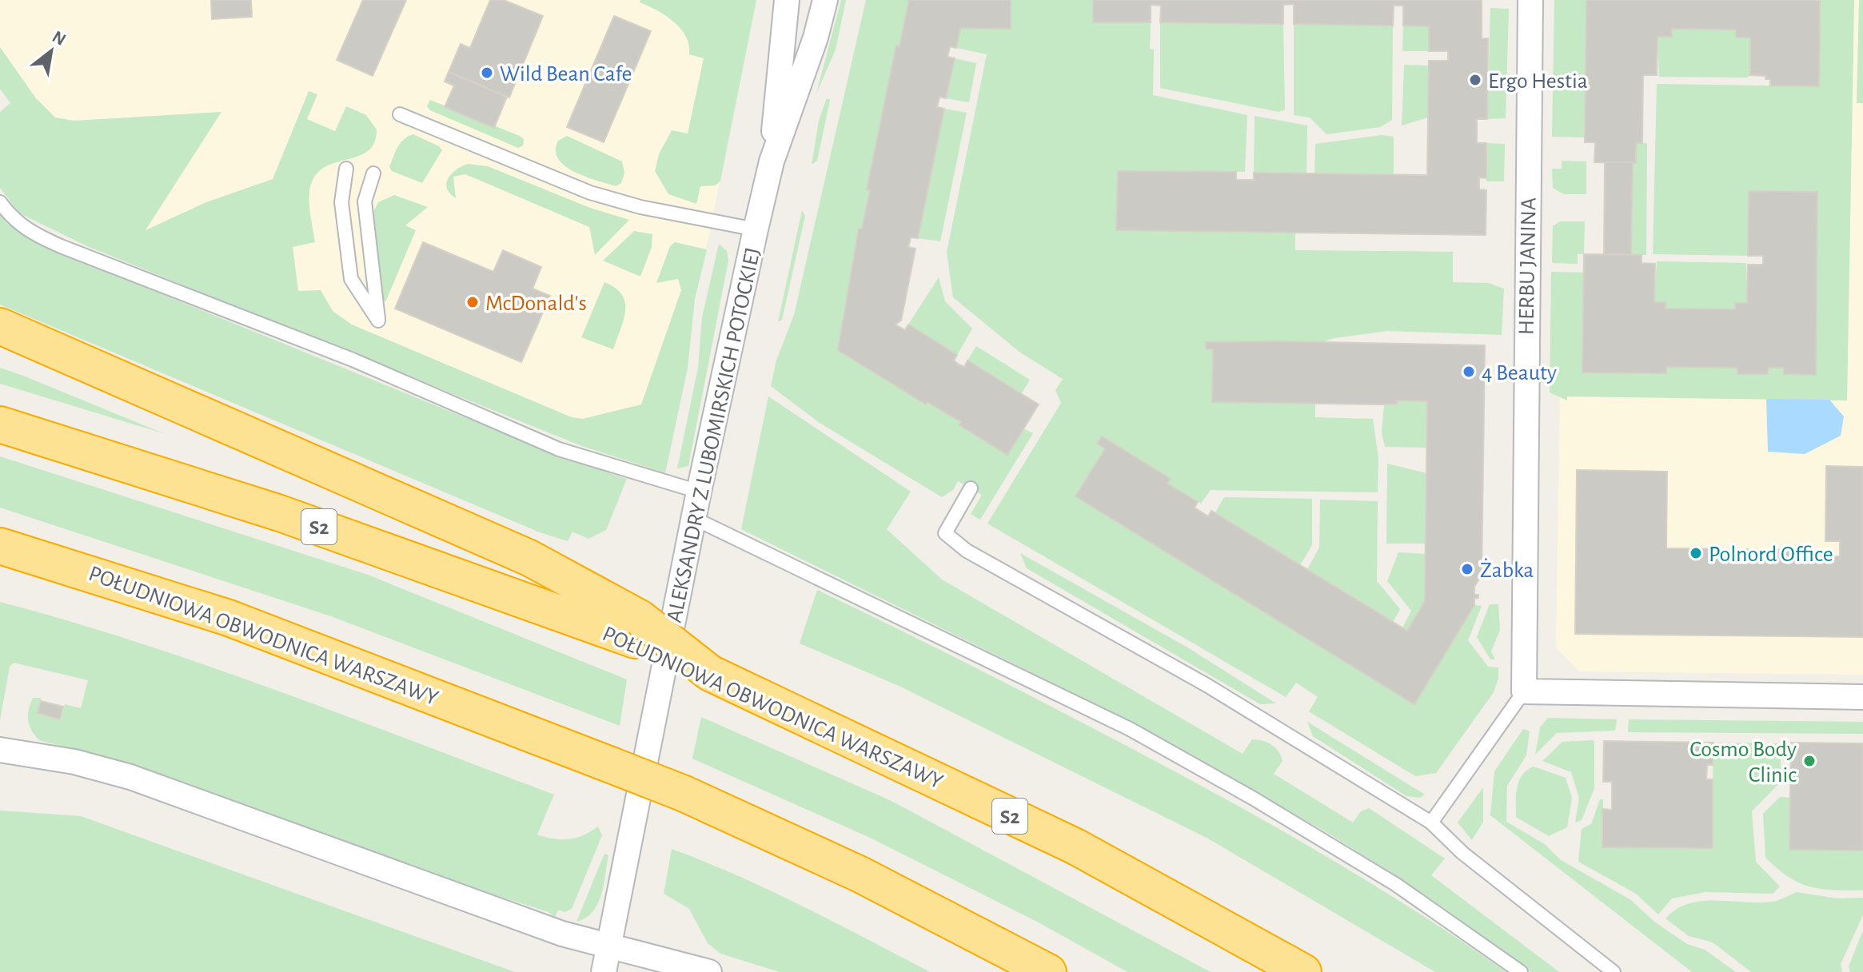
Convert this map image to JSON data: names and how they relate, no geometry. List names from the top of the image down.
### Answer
{
  "streets": {
    "highway": ["S2", "POŁUDNIOWA OBWODNICA WARSZAWY"],
    "street": ["HERBU JANINA", "ALEKSANDRY Z LUBOMIRSKICH POTOCKIEJ"]
  },
  "places": [
    "Wild Bean Cafe",
    "Ergo Hestia",
    "McDonald's",
    "4 Beauty",
    "Polnord Office",
    "Żabka",
    "Cosmo Body Clinic"
  ],
  "north": "top right"
}
